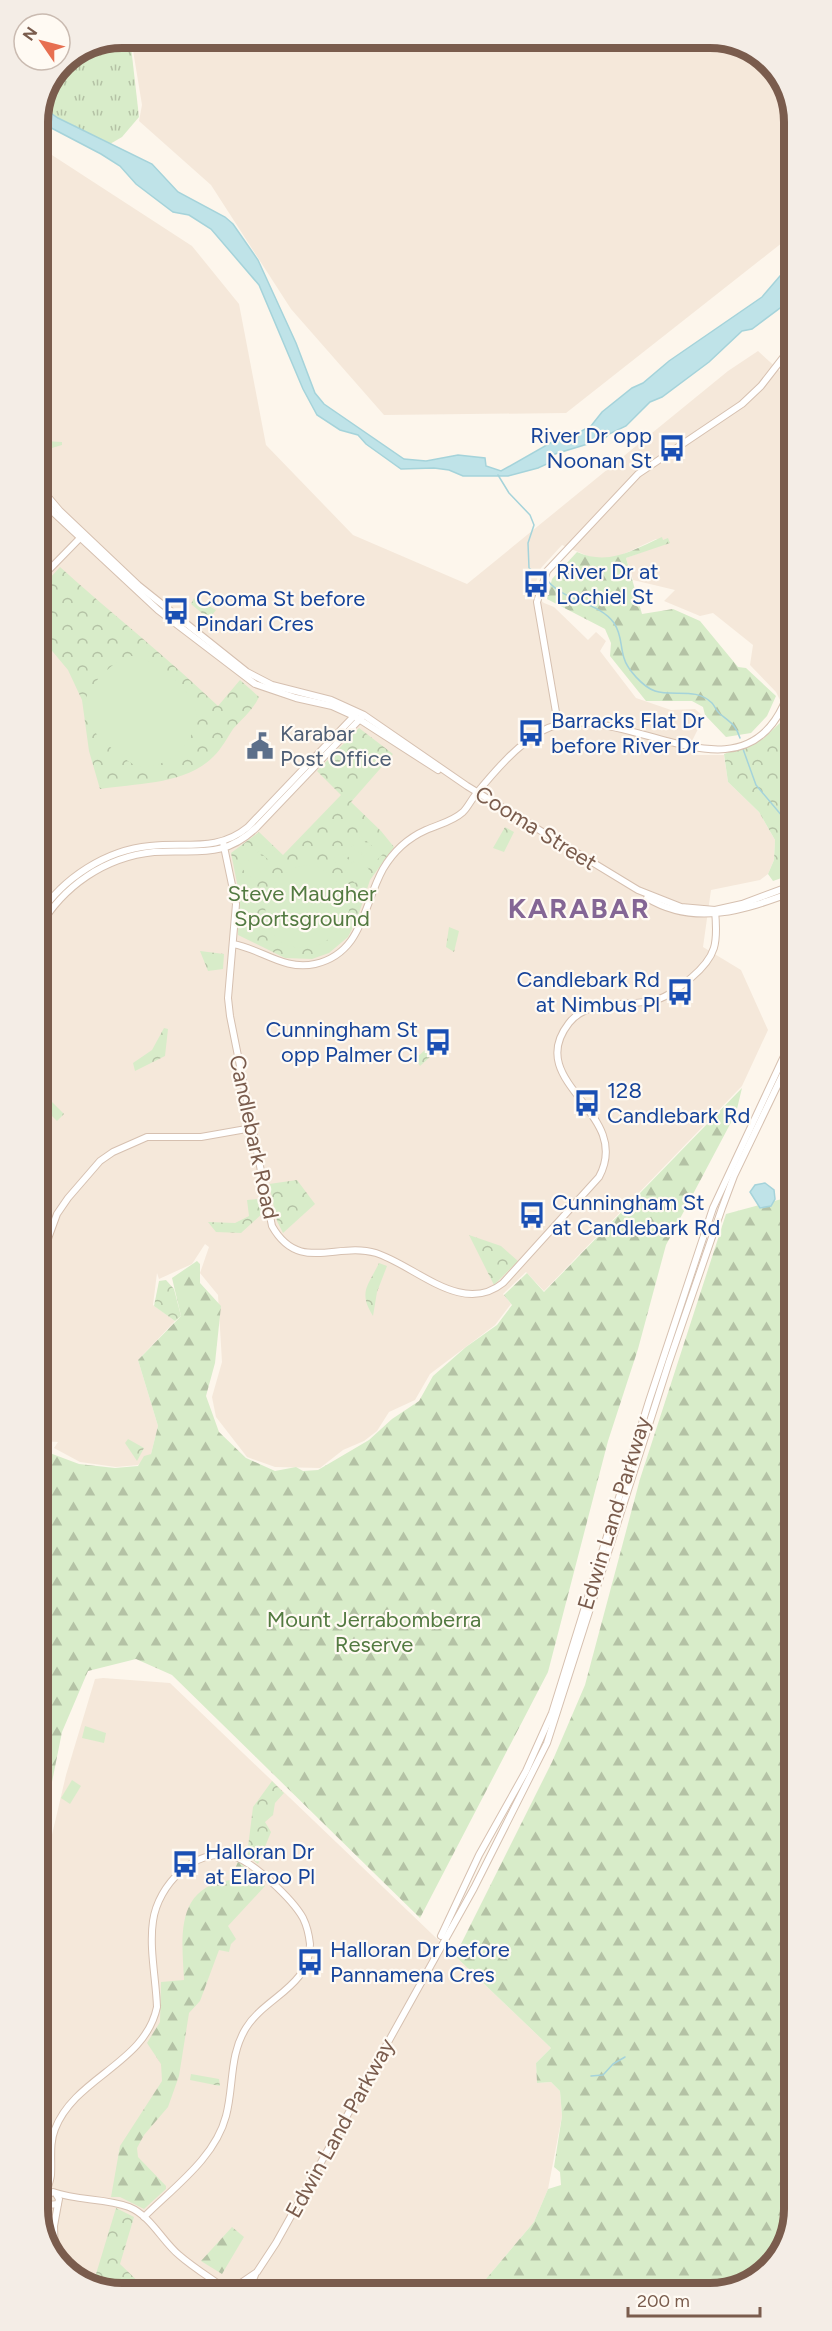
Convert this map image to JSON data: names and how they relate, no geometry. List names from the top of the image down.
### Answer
{
  "streets": {
    "street": ["Cooma Street", "Candlebark Road", "Edwin Land Parkway"]
  },
  "crossings": [
    ["Cooma Street", "Candlebark Road"]
  ],
  "districts": ["KARABAR"],
  "parks": ["Steve Maugher Sportsground", "Mount Jerrabomberra Reserve"],
  "places": {
    "bus stop": [
      "River Dr opp Noonan St",
      "River Dr at Lochiel St",
      "Cooma St before Pindari Cres",
      "Barracks Flat Dr before River Dr",
      "Candlebark Rd at Nimbus Pl",
      "Cunningham St opp Palmer Cl",
      "128 Candlebark Rd",
      "Cunningham St at Candlebark Rd",
      "Halloran Dr at Elaroo Pl",
      "Halloran Dr before Pannamena Cres"
    ],
    "public building": ["Karabar Post Office"]
  },
  "scale_bar": "200 m",
  "north": "top left"
}
